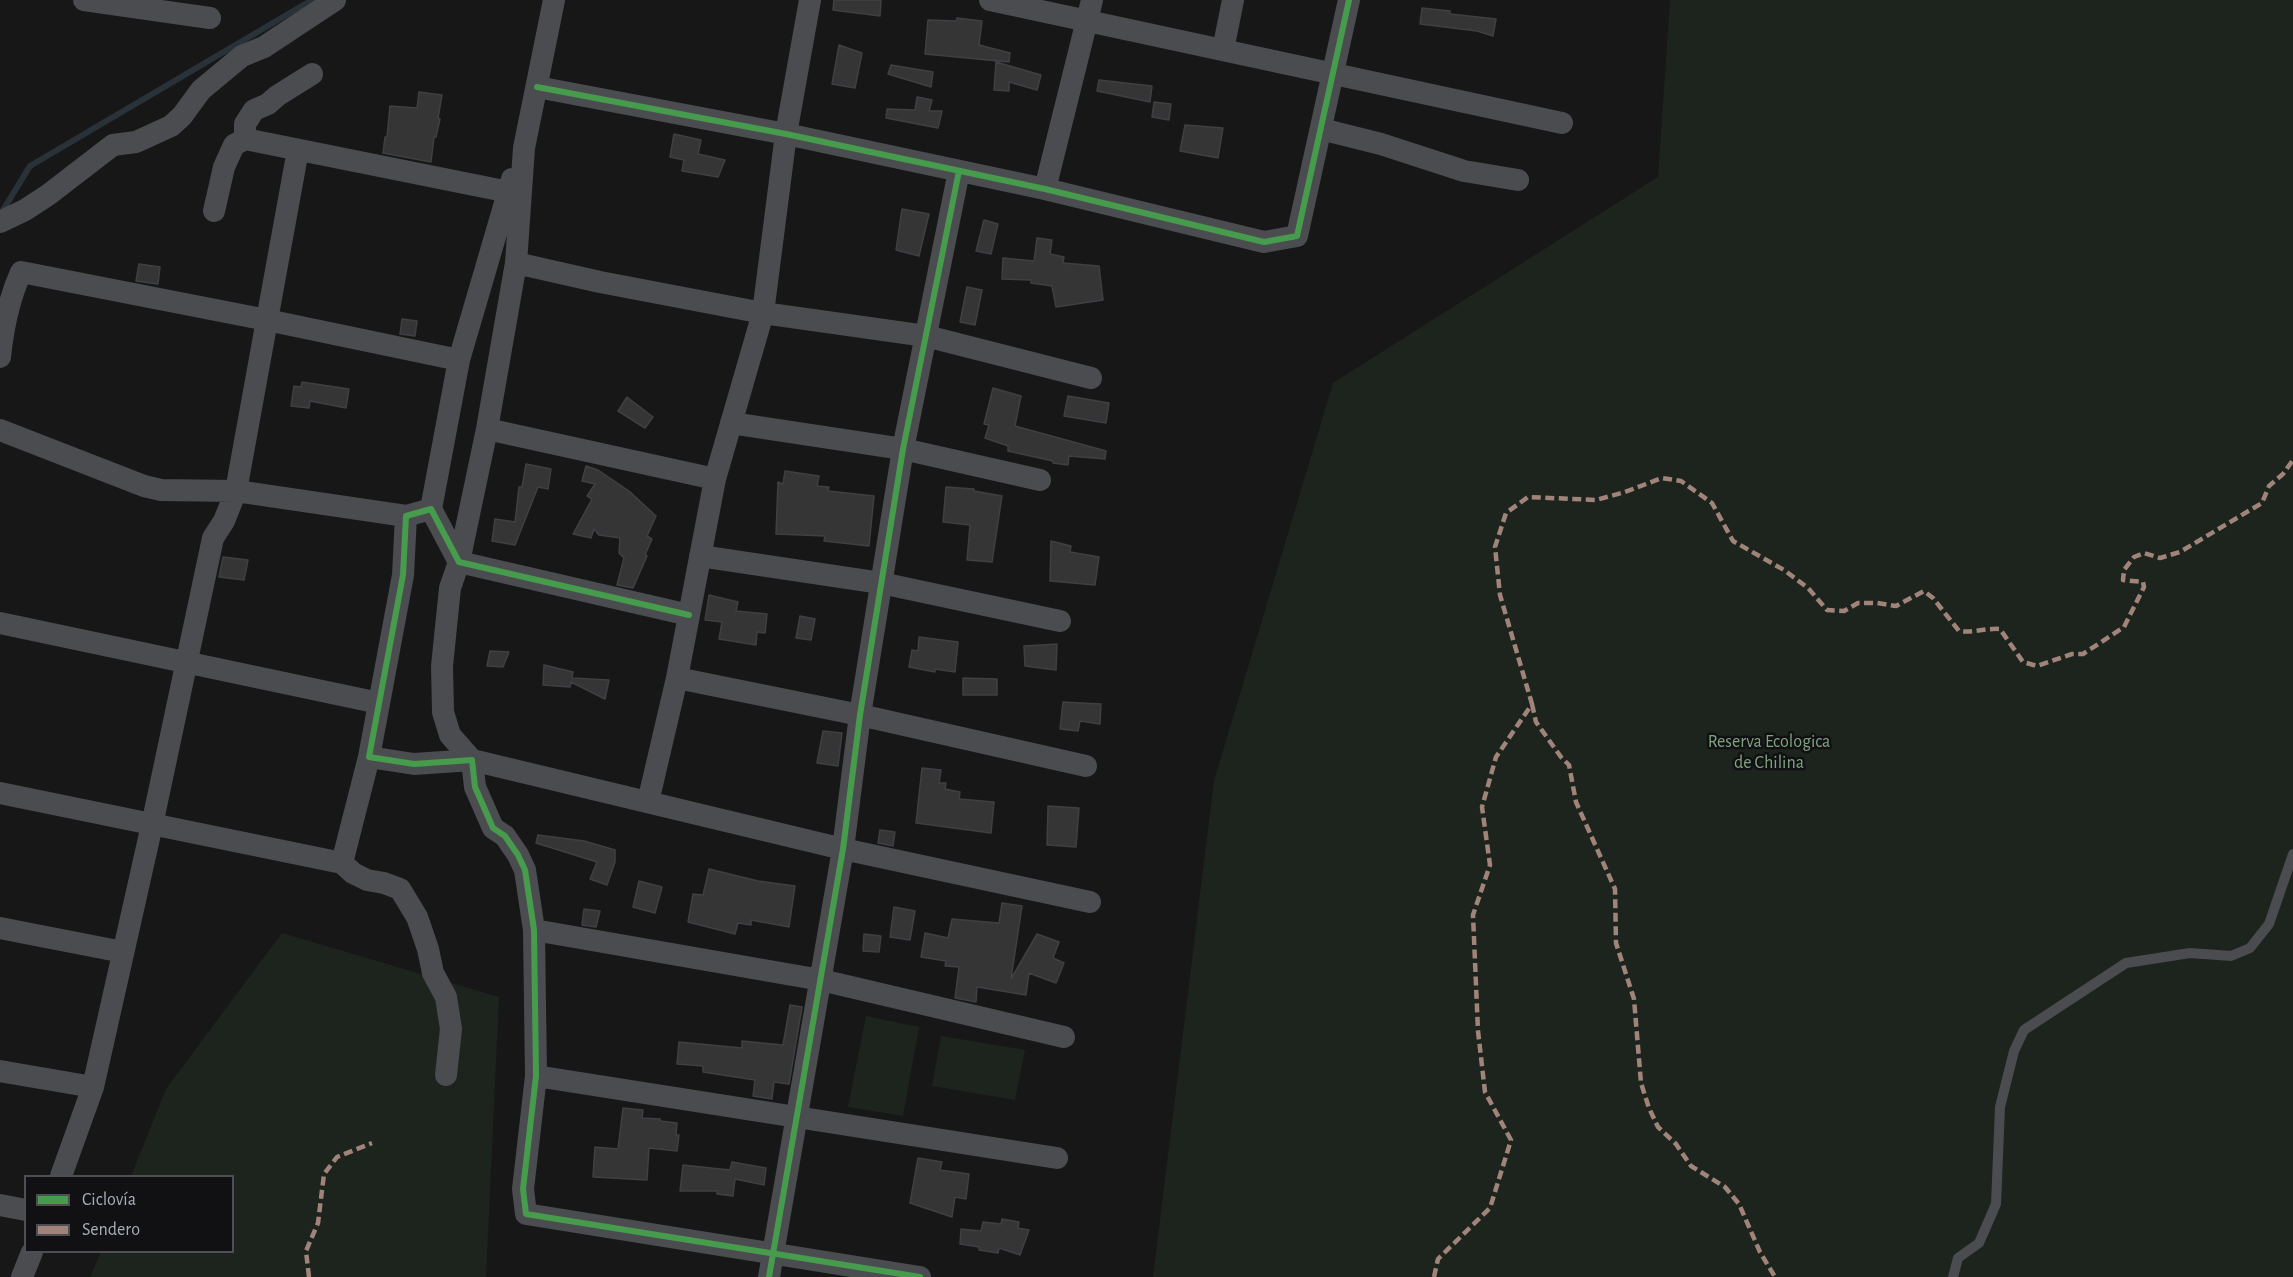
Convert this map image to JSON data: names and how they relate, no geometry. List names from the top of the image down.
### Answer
{
  "parks": ["Reserva Ecologica de Chilina"],
  "legend": ["Ciclovía", "Sendero"]
}
